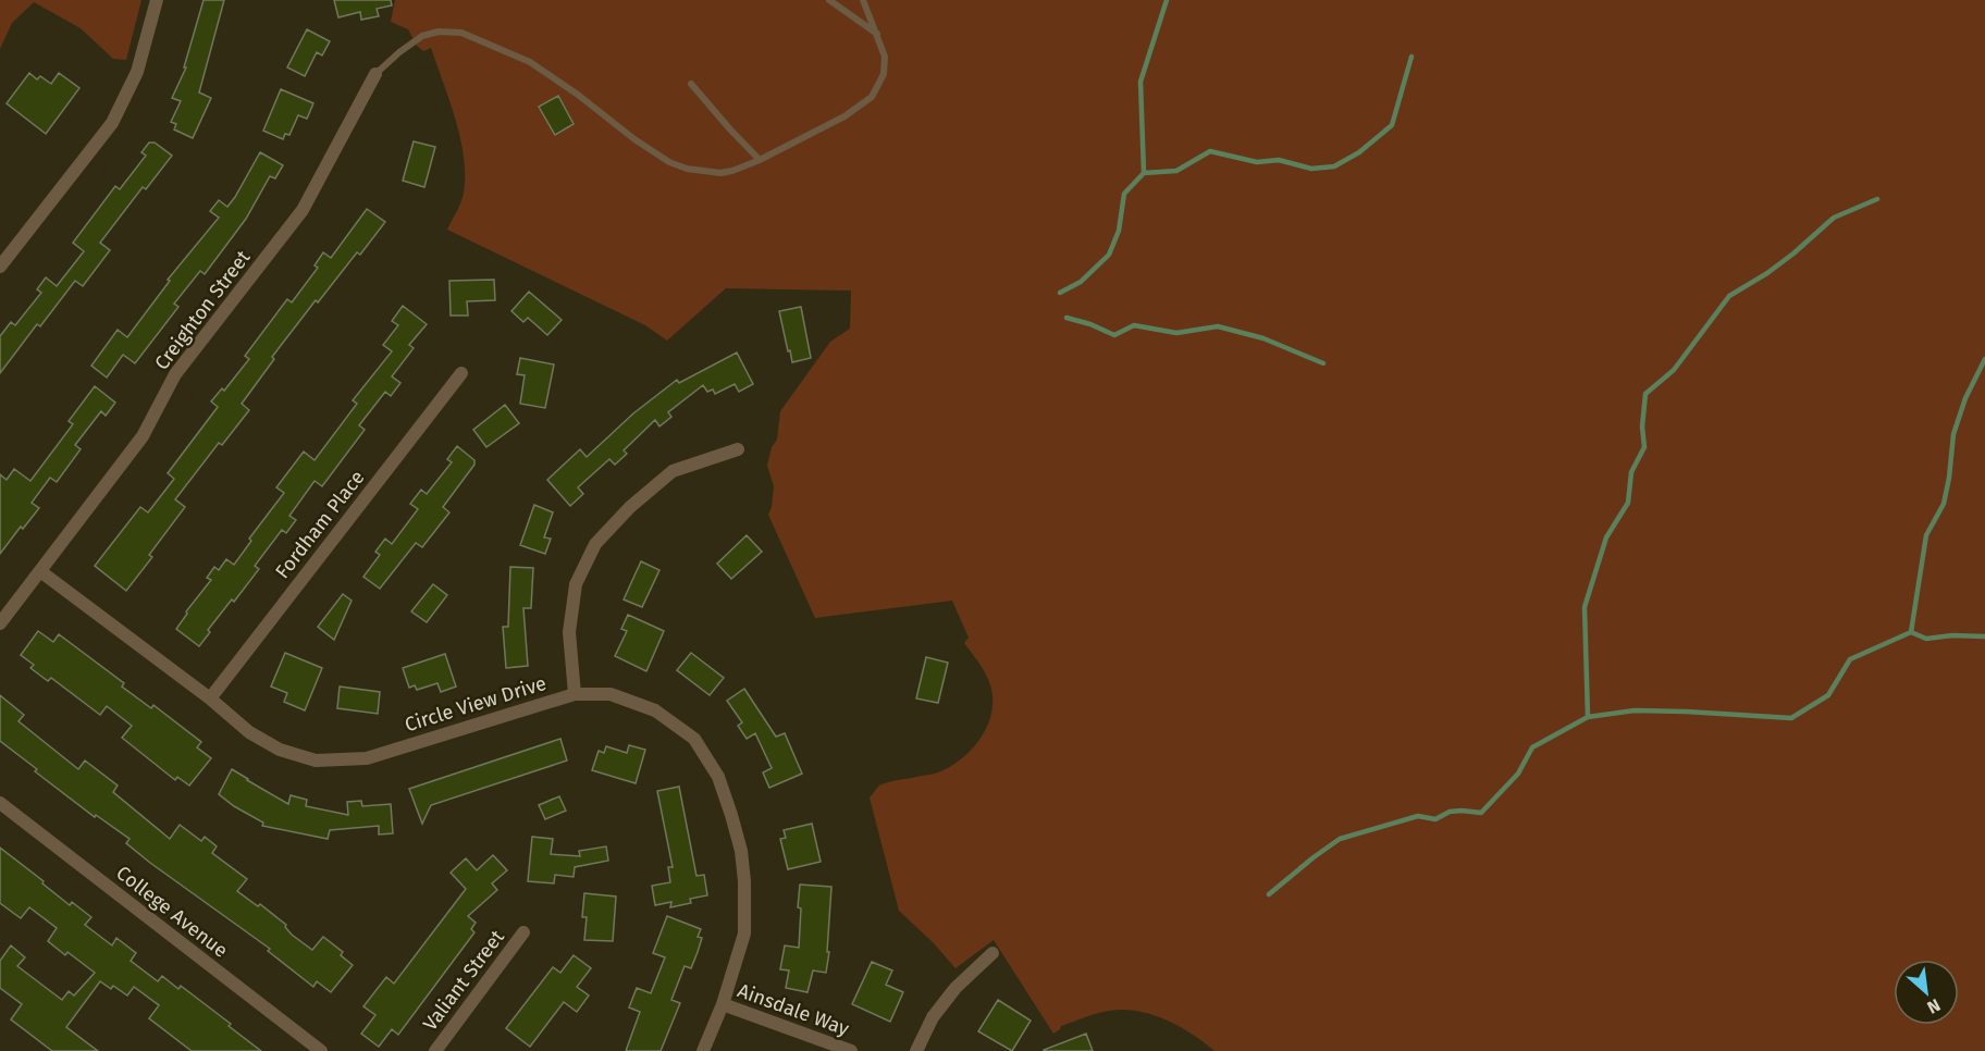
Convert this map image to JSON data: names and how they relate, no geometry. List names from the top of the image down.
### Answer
{
  "streets": {
    "street": [
      "Creighton Street",
      "Fordham Place",
      "Circle View Drive",
      "College Avenue",
      "Valiant Street",
      "Ainsdale Way"
    ]
  },
  "crossings": [
    ["Creighton Street", "Circle View Drive"],
    ["Fordham Place", "Circle View Drive"],
    ["Circle View Drive", "Ainsdale Way"]
  ],
  "north": "bottom right"
}
